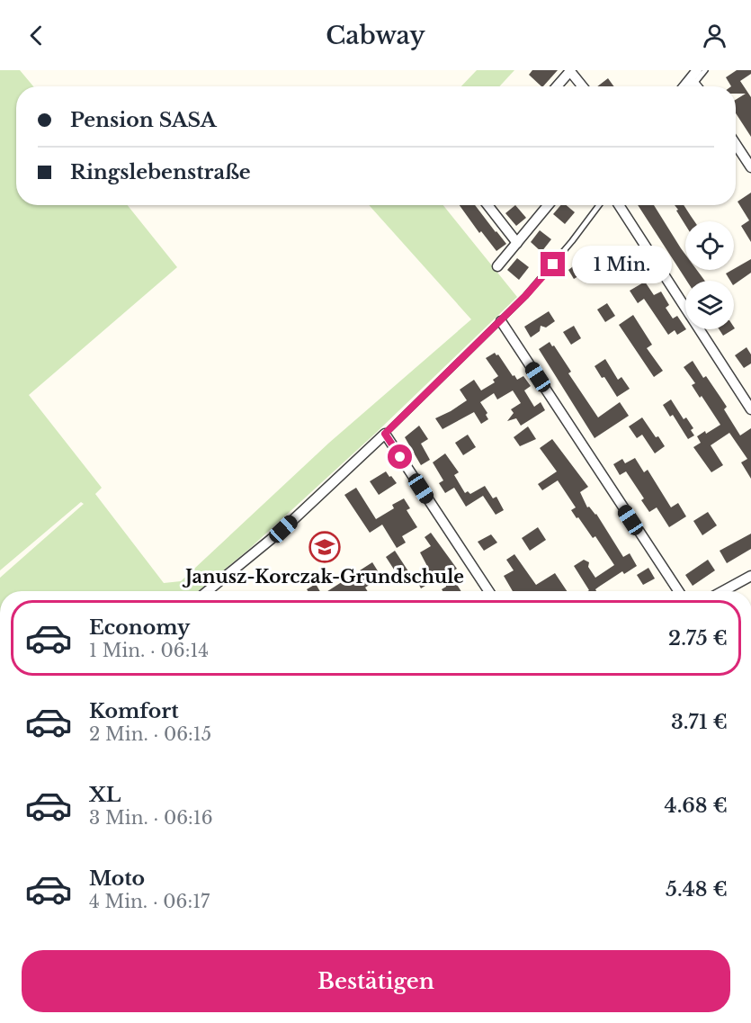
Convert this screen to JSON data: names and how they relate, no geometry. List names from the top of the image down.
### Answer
{
  "places": {
    "school or university": ["Janusz-Korczak-Grundschule"]
  },
  "page": {
    "header": "Cabway",
    "banner": ["Pension SASA", "Ringslebenstraße"],
    "bubble": "1 Min.",
    "list": [
      {
        "name": "Economy",
        "note": "1 Min. · 06:14",
        "value": "2.75 €"
      },
      {
        "name": "Komfort",
        "note": "2 Min. · 06:15",
        "value": "3.71 €"
      },
      {
        "name": "XL",
        "note": "3 Min. · 06:16",
        "value": "4.68 €"
      },
      {
        "name": "Moto",
        "note": "4 Min. · 06:17",
        "value": "5.48 €"
      }
    ],
    "buttons": "Bestätigen"
  }
}
